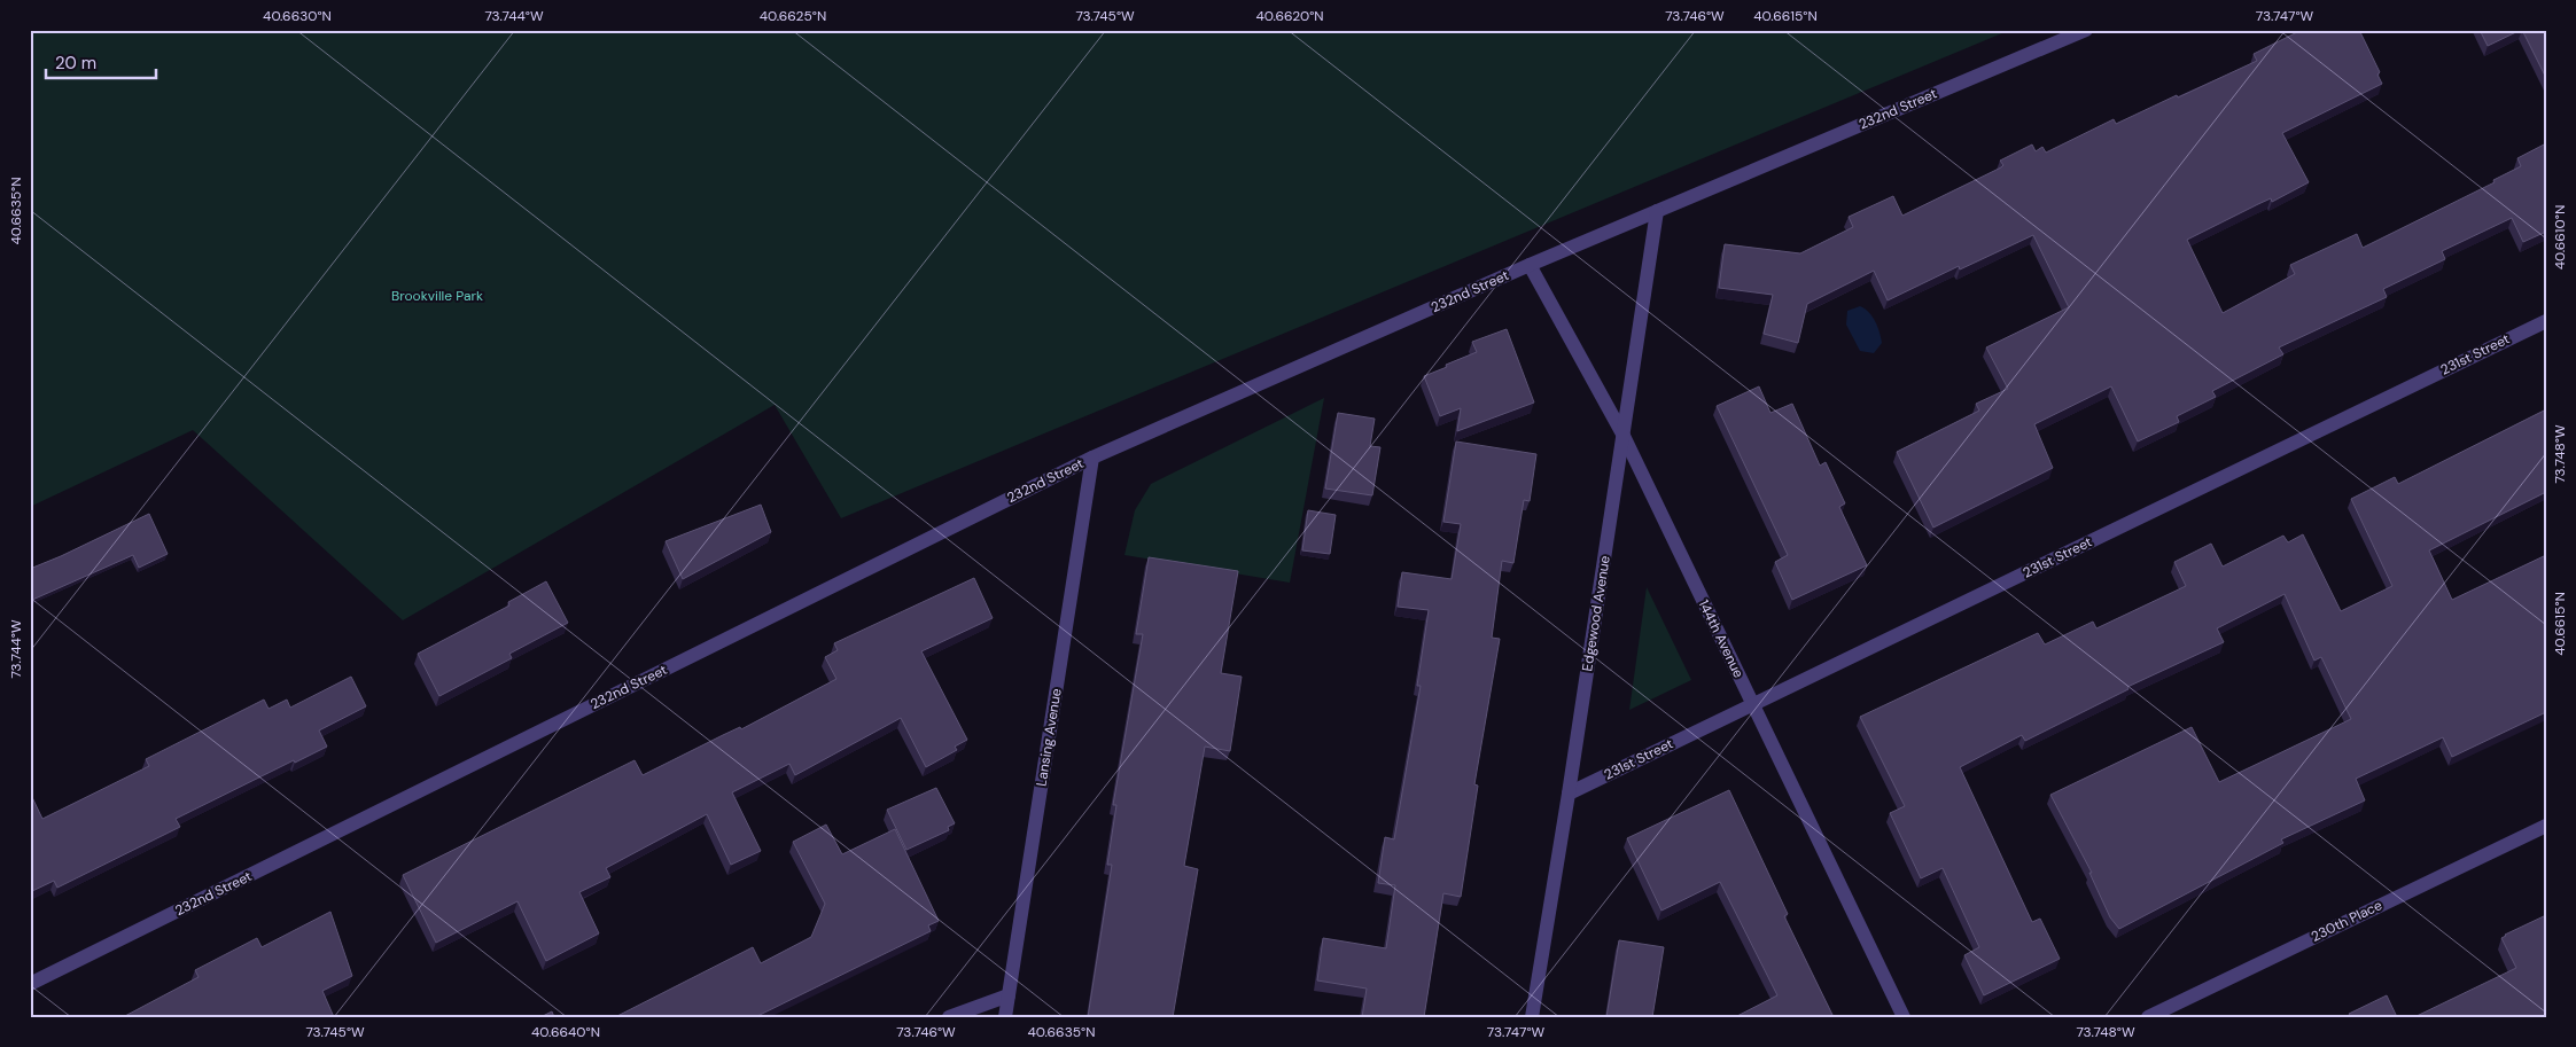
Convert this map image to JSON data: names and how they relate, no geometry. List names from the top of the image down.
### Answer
{
  "streets": {
    "street": [
      "232nd Street",
      "231st Street",
      "Edgewood Avenue",
      "144th Avenue",
      "Lansing Avenue",
      "230th Place"
    ]
  },
  "crossings": [
    ["232nd Street", "Edgewood Avenue"],
    ["232nd Street", "144th Avenue"],
    ["232nd Street", "Lansing Avenue"],
    ["231st Street", "Edgewood Avenue"],
    ["231st Street", "144th Avenue"],
    ["Edgewood Avenue", "144th Avenue"]
  ],
  "parks": ["Brookville Park"],
  "scale_bar": "20 m",
  "coordinates": [
    "40.6630°N",
    "73.744°W",
    "40.6625°N",
    "73.745°W",
    "40.6620°N",
    "73.746°W",
    "40.6615°N",
    "73.747°W",
    "40.6635°N",
    "40.6610°N",
    "73.748°W",
    "40.6640°N"
  ]
}
